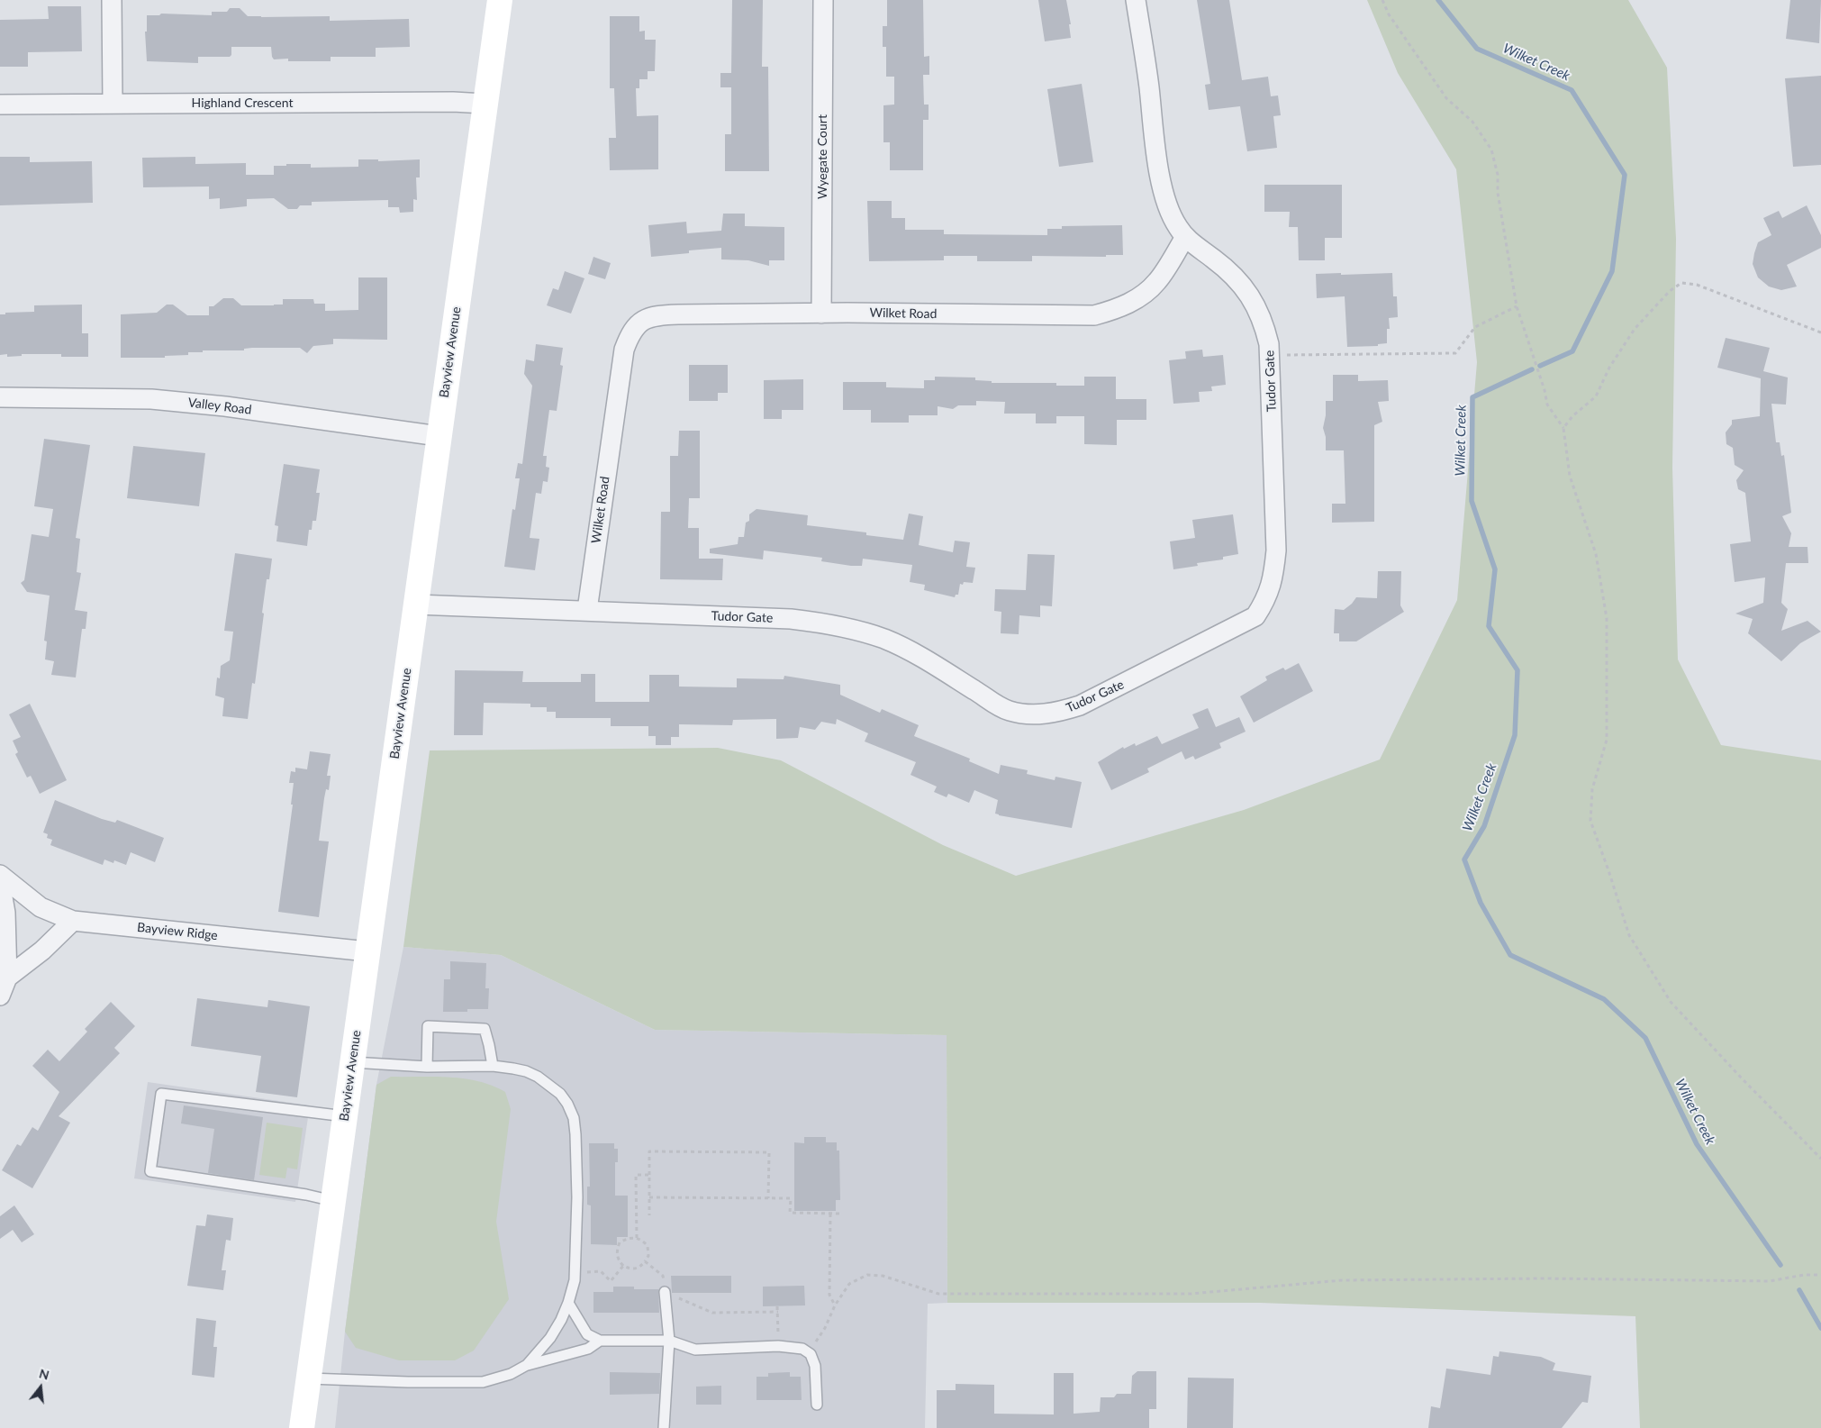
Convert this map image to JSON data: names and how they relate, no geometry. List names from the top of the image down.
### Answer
{
  "streets": {
    "main road": ["Bayview Avenue"],
    "street": [
      "Highland Crescent",
      "Wyegate Court",
      "Wilket Road",
      "Tudor Gate",
      "Valley Road",
      "Bayview Ridge"
    ]
  },
  "crossings": [
    ["Highland Crescent", "Bayview Avenue"],
    ["Wyegate Court", "Wilket Road"],
    ["Wilket Road", "Tudor Gate"],
    ["Bayview Avenue", "Tudor Gate"],
    ["Bayview Avenue", "Valley Road"],
    ["Bayview Avenue", "Bayview Ridge"]
  ],
  "water": ["Wilket Creek"],
  "north": "top"
}
